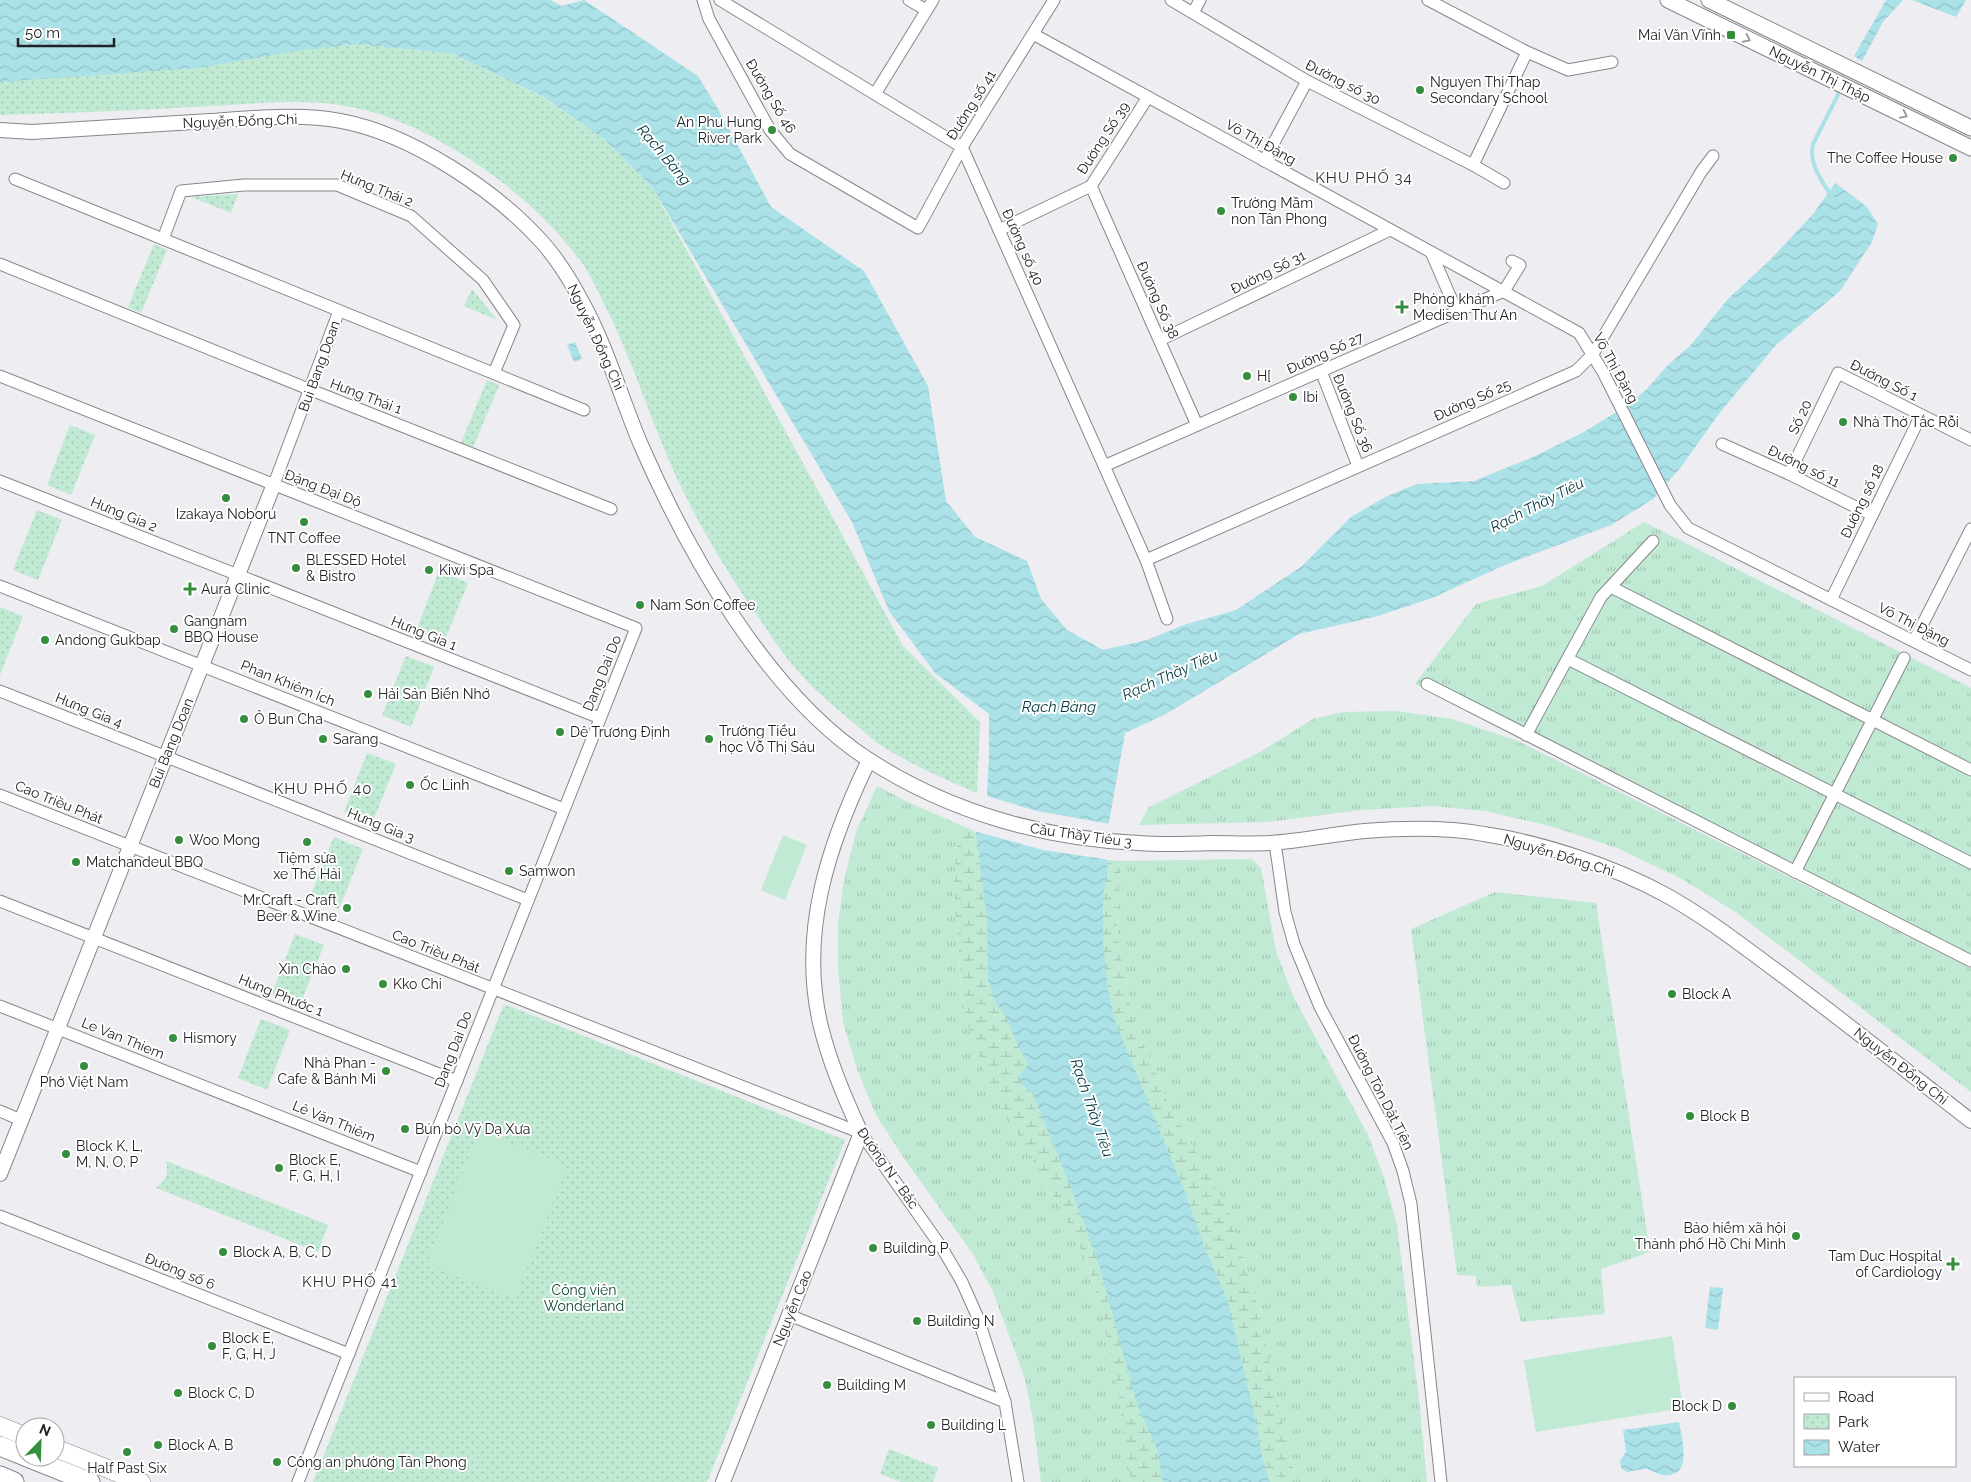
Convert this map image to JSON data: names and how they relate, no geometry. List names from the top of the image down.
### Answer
{
  "streets": {
    "main road": ["Nguyễn Thị Thập"],
    "street": [
      "Đường số 30",
      "Đường Số 46",
      "Đường số 41",
      "Nguyễn Đổng Chi",
      "Đường Số 39",
      "Võ Thị Đặng",
      "Hưng Thái 2",
      "Đường số 40",
      "Đường Số 31",
      "Đường Số 38",
      "Đường Số 27",
      "Bui Bang Doan",
      "Đường Số 1",
      "Hưng Thái 1",
      "Đường Số 25",
      "Đường Số 36",
      "Số 20",
      "Đường số 11",
      "Đặng Đại Độ",
      "Đường số 18",
      "Hưng Gia 2",
      "Hưng Gia 1",
      "Dang Dai Do",
      "Phan Khiêm Ích",
      "Hưng Gia 4",
      "Cao Triều Phát",
      "Hưng Gia 3",
      "Cầu Thầy Tiêu 3",
      "Hưng Phước 1",
      "Le Van Thiem",
      "Đường Tôn Dật Tiên",
      "Đường N - Bắc",
      "Đường số 6",
      "Nguyễn Cao"
    ]
  },
  "crossings": [
    ["Đường Số 46", "Đường số 41"],
    ["Đường số 41", "Võ Thị Đặng"],
    ["Đường số 41", "Đường số 40"],
    ["Nguyễn Đổng Chi", "Cầu Thầy Tiêu 3"],
    ["Nguyễn Đổng Chi", "Đường Tôn Dật Tiên"],
    ["Nguyễn Đổng Chi", "Đường N - Bắc"],
    ["Đường Số 39", "Võ Thị Đặng"],
    ["Đường Số 39", "Đường số 40"],
    ["Đường Số 39", "Đường Số 38"],
    ["Võ Thị Đặng", "Đường Số 31"],
    ["Võ Thị Đặng", "Đường Số 27"],
    ["Võ Thị Đặng", "Đường Số 25"],
    ["Võ Thị Đặng", "Đường số 18"],
    ["Đường số 40", "Đường Số 27"],
    ["Đường số 40", "Đường Số 25"],
    ["Đường Số 31", "Đường Số 38"],
    ["Đường Số 38", "Đường Số 27"],
    ["Đường Số 27", "Đường Số 36"],
    ["Bui Bang Doan", "Hưng Thái 1"],
    ["Bui Bang Doan", "Đặng Đại Độ"],
    ["Bui Bang Doan", "Hưng Gia 2"],
    ["Bui Bang Doan", "Hưng Gia 1"],
    ["Bui Bang Doan", "Phan Khiêm Ích"],
    ["Bui Bang Doan", "Hưng Gia 4"],
    ["Bui Bang Doan", "Cao Triều Phát"],
    ["Bui Bang Doan", "Hưng Gia 3"],
    ["Bui Bang Doan", "Hưng Phước 1"],
    ["Bui Bang Doan", "Le Van Thiem"],
    ["Đường Số 1", "Số 20"],
    ["Đường Số 1", "Đường số 18"],
    ["Đường Số 25", "Đường Số 36"],
    ["Số 20", "Đường số 11"],
    ["Đường số 11", "Đường số 18"],
    ["Đặng Đại Độ", "Hưng Gia 1"],
    ["Đặng Đại Độ", "Dang Dai Do"],
    ["Hưng Gia 2", "Hưng Gia 1"],
    ["Hưng Gia 1", "Dang Dai Do"],
    ["Dang Dai Do", "Phan Khiêm Ích"],
    ["Dang Dai Do", "Cao Triều Phát"],
    ["Dang Dai Do", "Hưng Gia 3"],
    ["Dang Dai Do", "Hưng Phước 1"],
    ["Dang Dai Do", "Le Van Thiem"],
    ["Dang Dai Do", "Đường số 6"],
    ["Hưng Gia 4", "Hưng Gia 3"],
    ["Cao Triều Phát", "Đường N - Bắc"],
    ["Cao Triều Phát", "Nguyễn Cao"],
    ["Đường N - Bắc", "Nguyễn Cao"]
  ],
  "districts": ["KHU PHỐ 34", "KHU PHỐ 40", "KHU PHỐ 41"],
  "water": ["Rạch Bàng", "Rạch Thầy Tiêu"],
  "parks": ["Công viên Wonderland"],
  "places": {
    "transit": ["Mai Văn Vĩnh"],
    "other": [
      "Nguyen Thi Thap Secondary School",
      "An Phu Hung River Park",
      "The Coffee House",
      "Trường Mầm non Tân Phong",
      "H[",
      "Ibi",
      "Nhà Thờ Tắc Rỗi",
      "Izakaya Noboru",
      "TNT Coffee",
      "BLESSED Hotel & Bistro",
      "Kiwi Spa",
      "Nam Sơn Coffee",
      "Gangnam BBQ House",
      "Andong Gukbap",
      "Hải Sản Biển Nhớ",
      "Ô Bun Cha",
      "Dê Trương Định",
      "Sarang",
      "Trường Tiểu học Vỗ Thị Sáu",
      "Ốc Linh",
      "Woo Mong",
      "Tiệm sửa xe Thế Hải",
      "Matchandeul BBQ",
      "Samwon",
      "Mr.Craft - Craft Beer & Wine",
      "Xin Chào",
      "Kko Chi",
      "Block A",
      "Hismory",
      "Phở Việt Nam",
      "Nhà Phan - Cafe & Bánh Mì",
      "Block B",
      "Bún bò Vỹ Dạ Xưa",
      "Block K, L, M, N, O, P",
      "Block E, F, G, H, I",
      "Bảo hiểm xã hội Thành phố Hồ Chí Minh",
      "Building P",
      "Block A, B, C, D",
      "Building N",
      "Block E, F, G, H, J",
      "Building M",
      "Block C, D",
      "Block D",
      "Building L",
      "Block A, B",
      "Half Past Six",
      "Công an phường Tân Phong"
    ],
    "health": ["Phòng khám Medisen Thư An", "Aura Clinic", "Tam Duc Hospital of Cardiology"]
  },
  "legend": ["Road", "Park", "Water"],
  "scale_bar": "50 m",
  "north": "top right"
}
